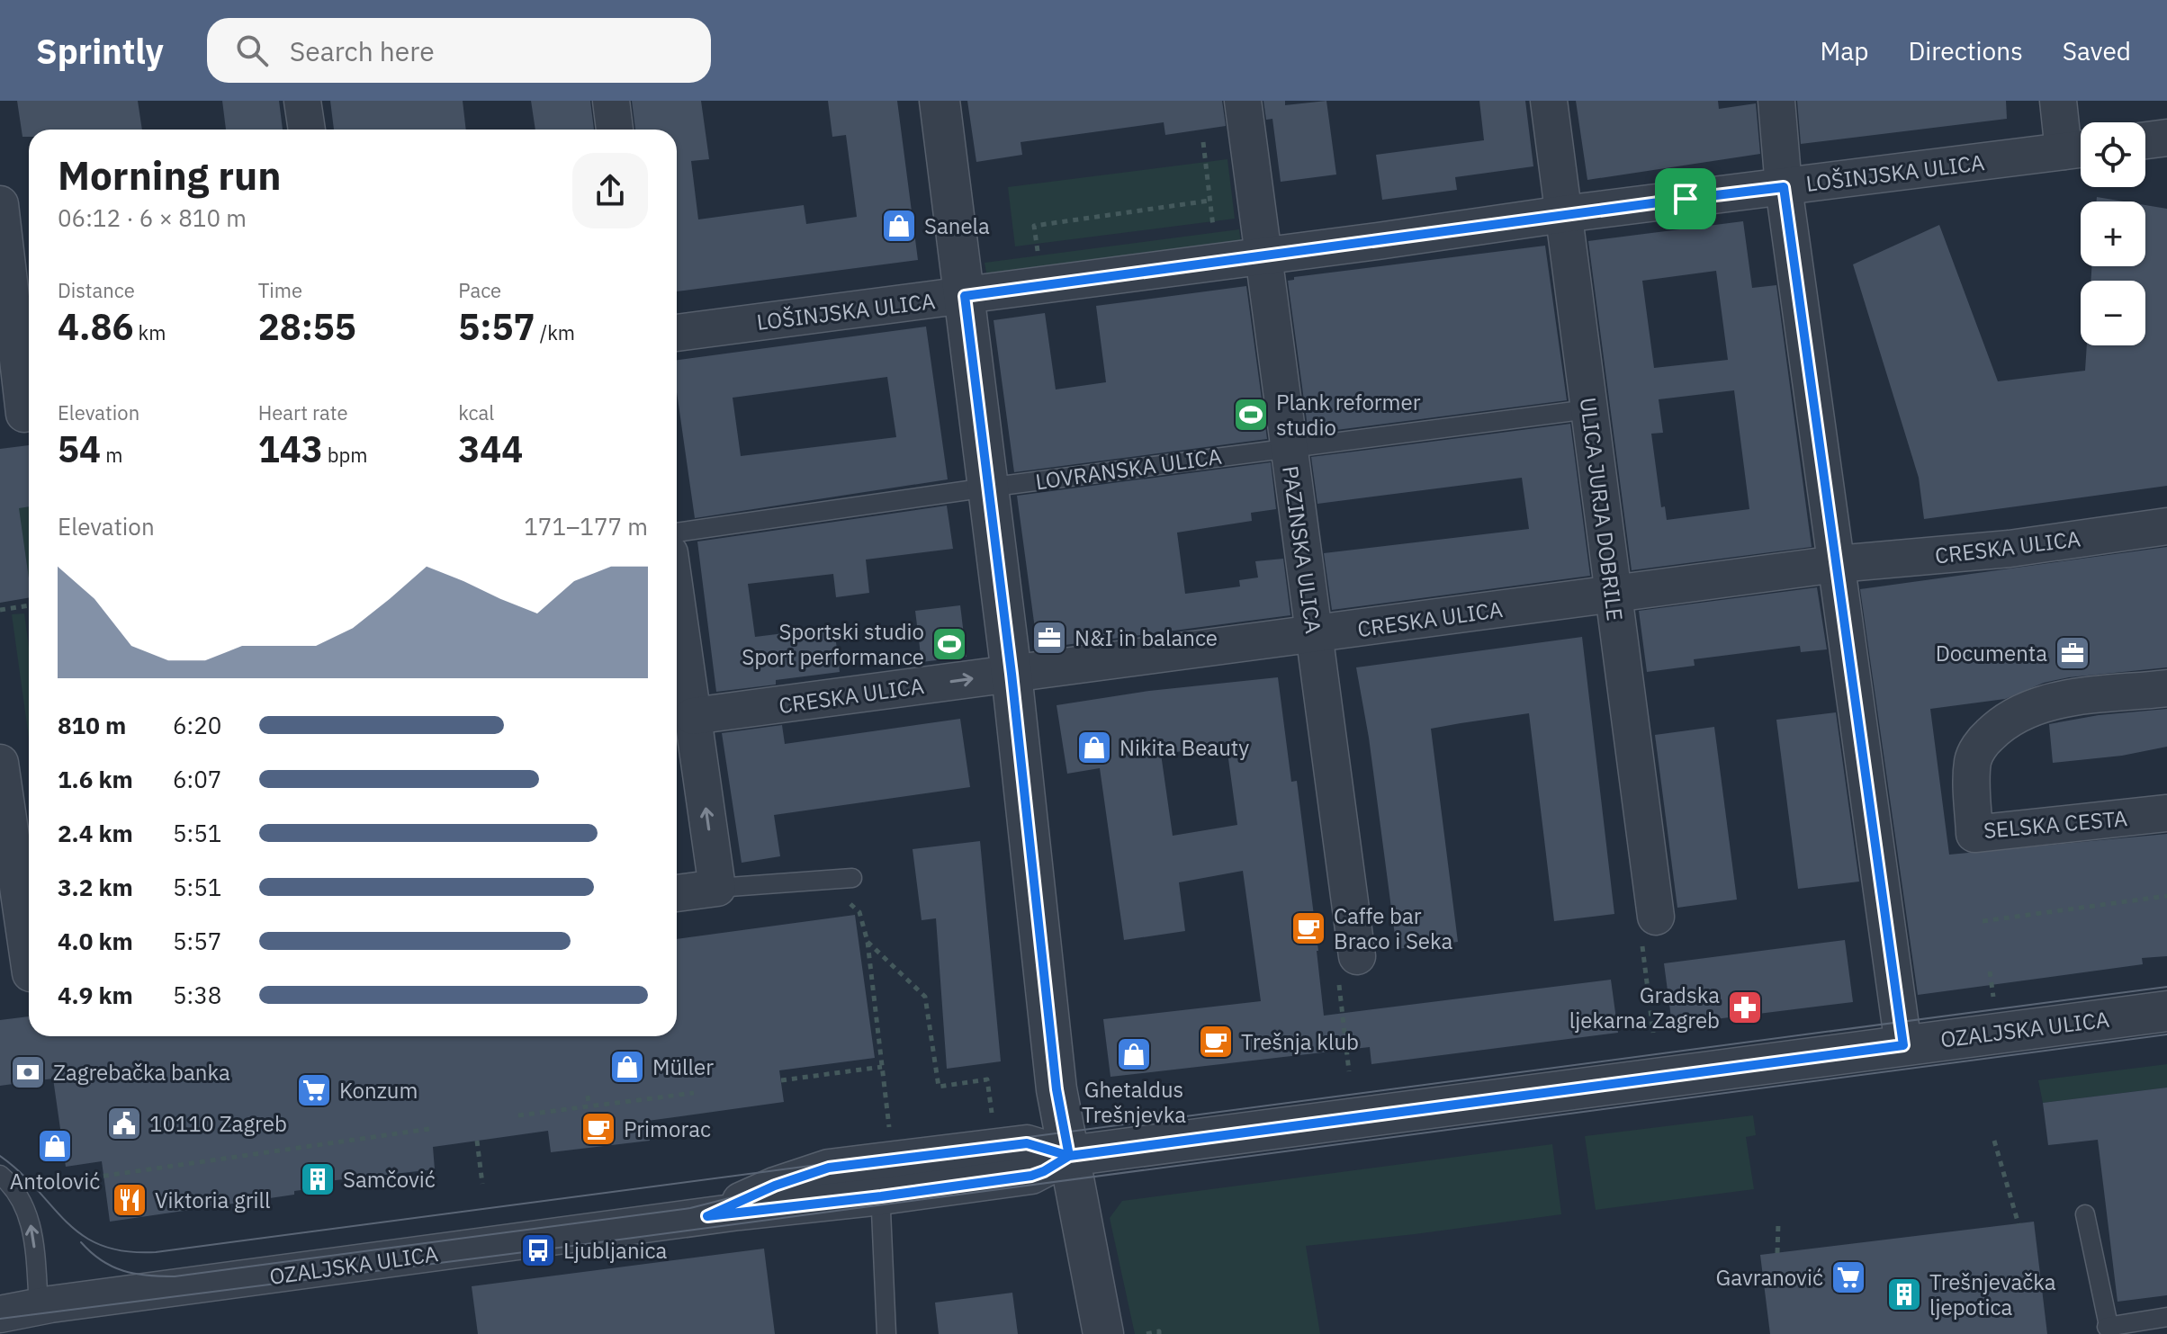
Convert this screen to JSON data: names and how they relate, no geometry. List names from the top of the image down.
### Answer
{
  "streets": {
    "street": [
      "LOŠINJSKA ULICA",
      "ULICA JURJA DOBRILE",
      "CRESKA ULICA",
      "PAZINSKA ULICA",
      "SELSKA CESTA",
      "OZALJSKA ULICA"
    ],
    "lane": ["LOVRANSKA ULICA"]
  },
  "crossings": [
    ["LOŠINJSKA ULICA", "ULICA JURJA DOBRILE"],
    ["LOŠINJSKA ULICA", "PAZINSKA ULICA"],
    ["LOVRANSKA ULICA", "ULICA JURJA DOBRILE"],
    ["LOVRANSKA ULICA", "PAZINSKA ULICA"],
    ["ULICA JURJA DOBRILE", "CRESKA ULICA"],
    ["CRESKA ULICA", "PAZINSKA ULICA"]
  ],
  "places": {
    "shop": [
      "Sanela",
      "Nikita Beauty",
      "Ghetaldus Trešnjevka",
      "Müller",
      "Antolović"
    ],
    "sports": ["Plank reformer studio", "Sportski studio Sport performance"],
    "office": ["N&I in balance", "Documenta"],
    "cafe": ["Caffe bar Braco i Seka", "Trešnja klub", "Primorac"],
    "pharmacy": ["Gradska ljekarna Zagreb"],
    "bank": ["Zagrebačka banka"],
    "supermarket": ["Konzum", "Gavranović"],
    "public building": ["10110 Zagreb"],
    "building": ["Samčović", "Trešnjevačka ljepotica"],
    "restaurant": ["Viktoria grill"],
    "bus stop": ["Ljubljanica"]
  },
  "page": {
    "header": "Sprintly",
    "search": "Search here",
    "nav": ["Map", "Directions", "Saved"],
    "map_buttons": ["+", "−"],
    "heading": ["Morning run", "06:12 · 6 × 810 m"],
    "stats": [
      ["Distance", "4.86 km"],
      ["Time", "28:55"],
      ["Pace", "5:57 /km"],
      ["Elevation", "54 m"],
      ["Heart rate", "143 bpm"],
      ["kcal", "344"]
    ],
    "chart": ["Elevation", "171–177 m"],
    "list": [
      {
        "name": "810 m",
        "note": "6:20"
      },
      {
        "name": "1.6 km",
        "note": "6:07"
      },
      {
        "name": "2.4 km",
        "note": "5:51"
      },
      {
        "name": "3.2 km",
        "note": "5:51"
      },
      {
        "name": "4.0 km",
        "note": "5:57"
      },
      {
        "name": "4.9 km",
        "note": "5:38"
      }
    ]
  }
}
